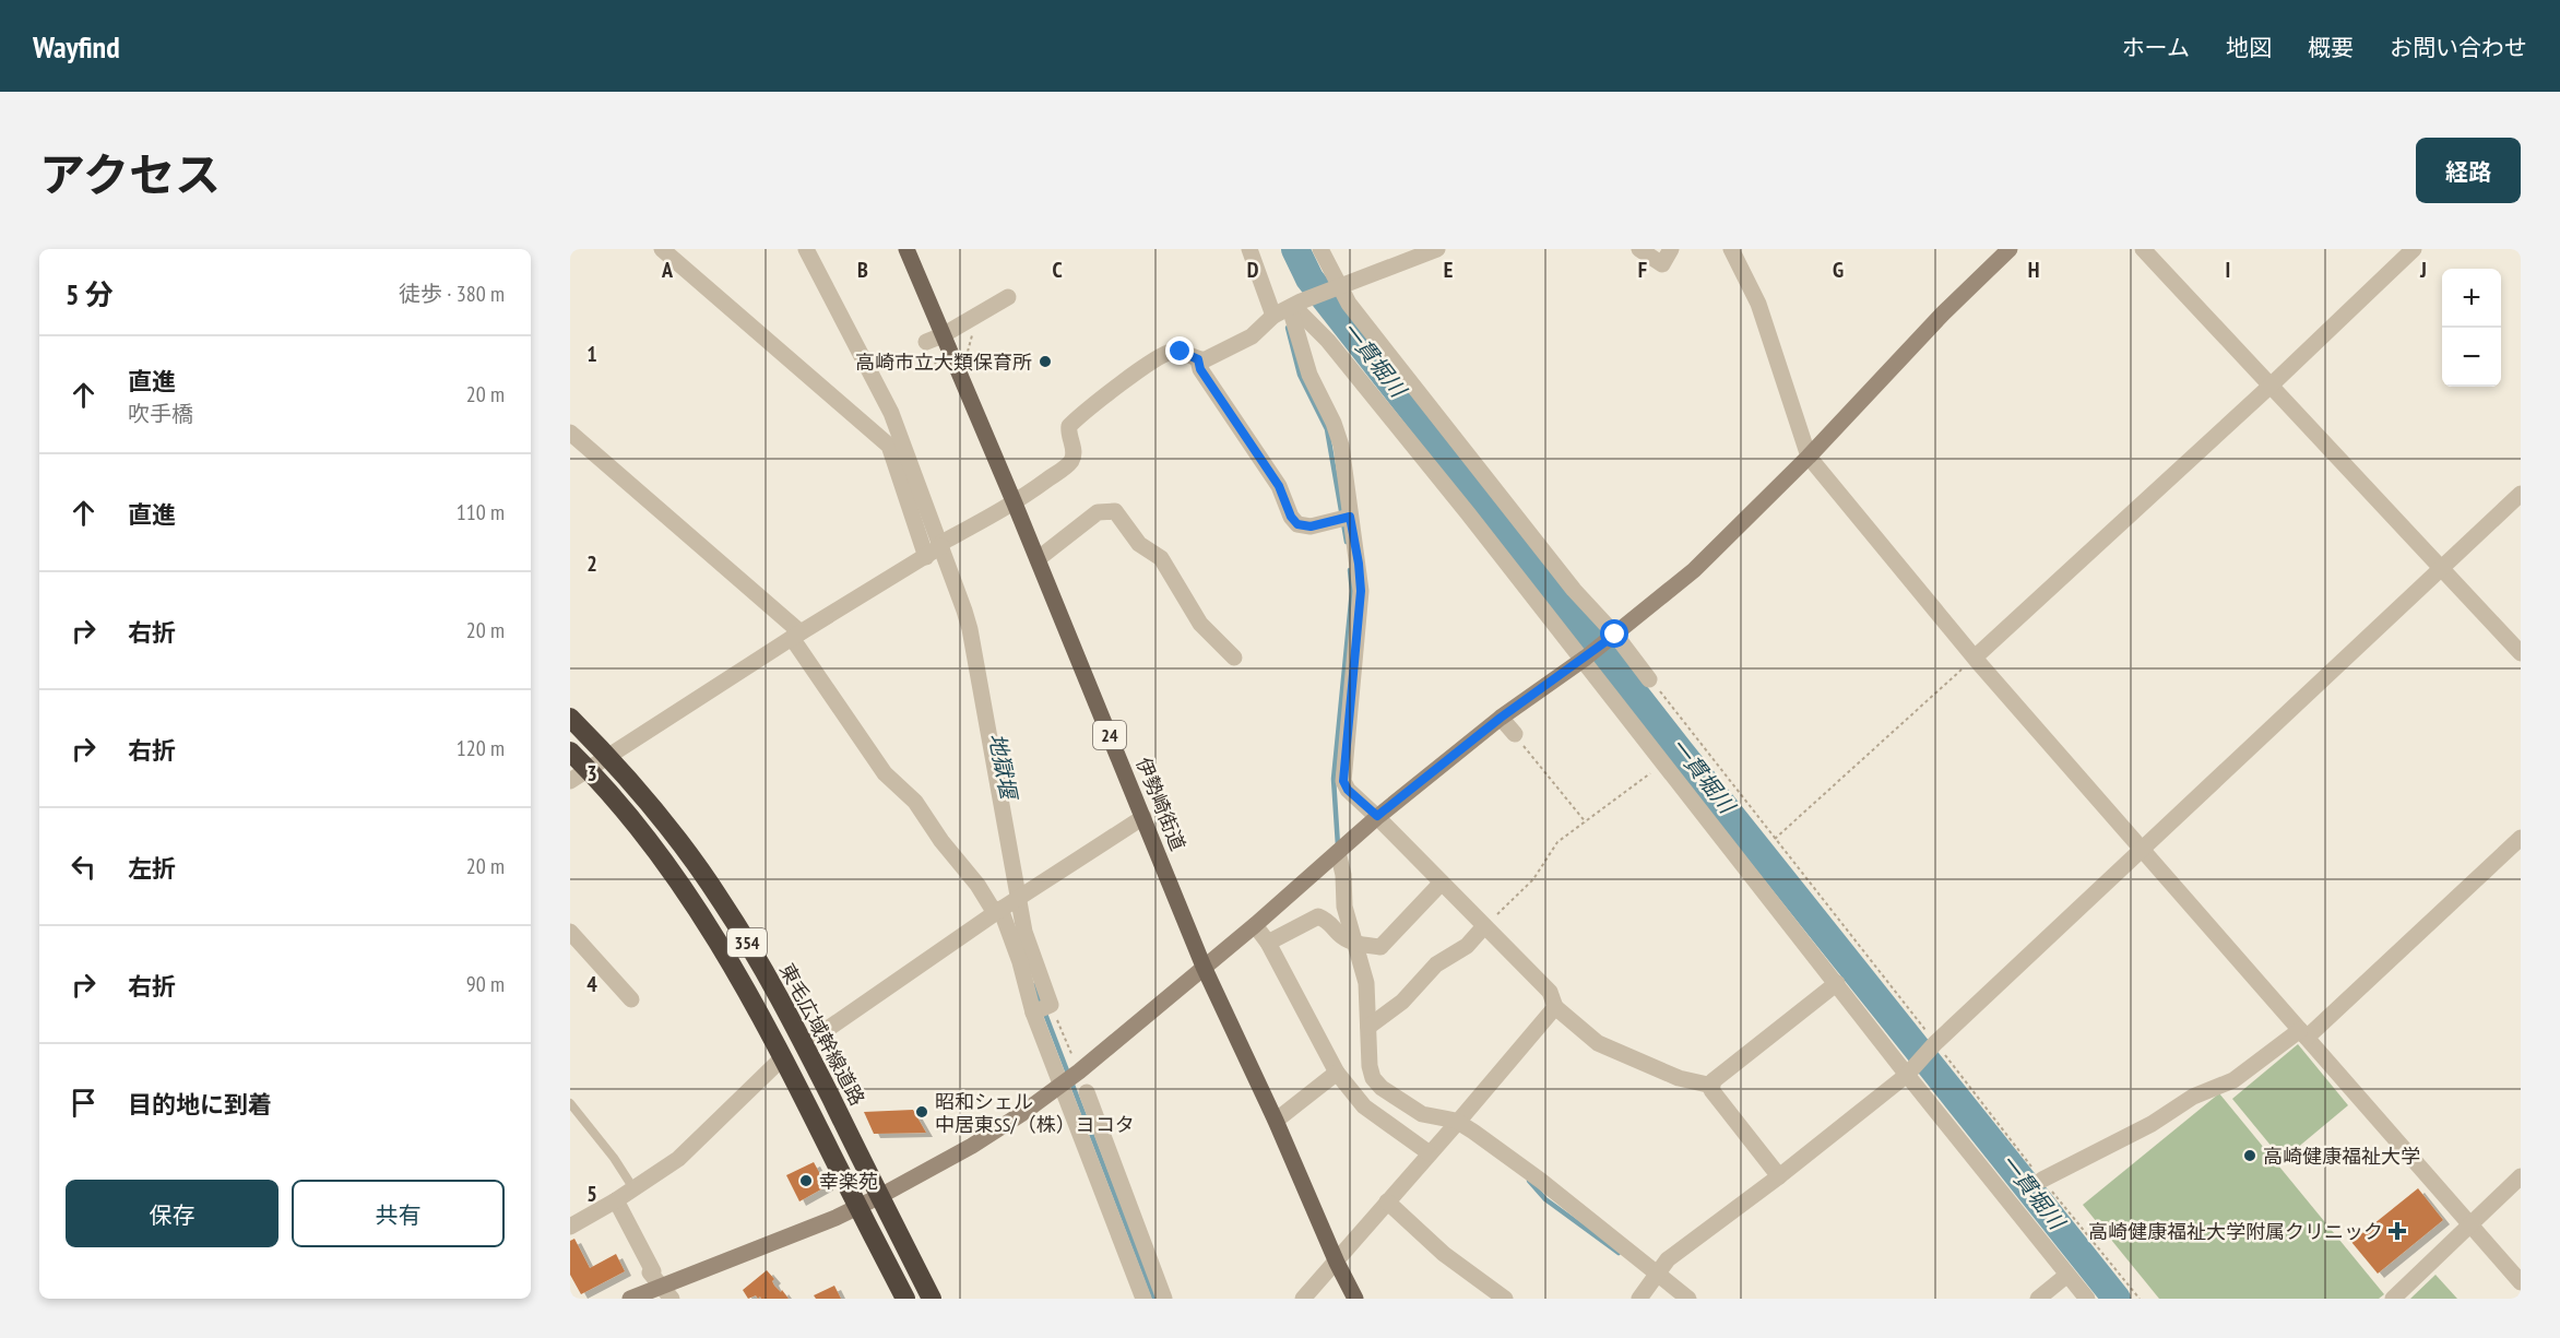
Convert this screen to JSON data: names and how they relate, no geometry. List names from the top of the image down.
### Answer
{
  "streets": {
    "highway": ["354", "東毛広域幹線道路"],
    "main road": ["24", "伊勢崎街道"]
  },
  "water": ["一貫堀川", "地獄堰"],
  "places": {
    "other": [
      "高崎市立大類保育所",
      "昭和シェル 中居東SS/（株）ヨコタ",
      "高崎健康福祉大学",
      "幸楽苑"
    ],
    "health": ["高崎健康福祉大学附属クリニック"]
  },
  "page": {
    "header": "Wayfind",
    "nav": [
      "ホーム",
      "地図",
      "概要",
      "お問い合わせ"
    ],
    "title": "アクセス",
    "buttons": [
      "経路",
      ["保存", "共有"]
    ],
    "heading": ["5 分", "徒歩 · 380 m"],
    "map_buttons": ["+", "−"],
    "list": [
      ["直進", "吹手橋", "20 m"],
      ["直進", "110 m"],
      ["右折", "20 m"],
      ["右折", "120 m"],
      ["左折", "20 m"],
      ["右折", "90 m"],
      "目的地に到着"
    ]
  },
  "grid": {
    "columns": [
      "A",
      "B",
      "C",
      "D",
      "E",
      "F",
      "G",
      "H",
      "I",
      "J"
    ],
    "rows": [
      "1",
      "2",
      "3",
      "4",
      "5"
    ]
  }
}
